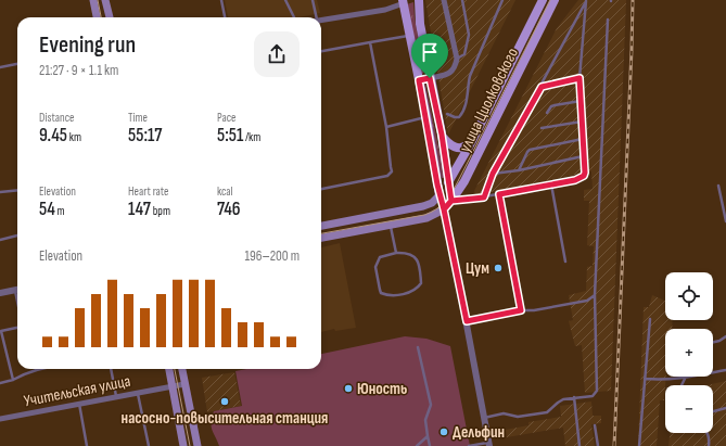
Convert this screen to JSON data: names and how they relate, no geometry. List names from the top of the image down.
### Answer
{
  "streets": {
    "main road": ["улица Циолковского"],
    "street": ["Учительская улица"]
  },
  "places": [
    "Цум",
    "Юность",
    "насосно-повысительная станция",
    "Дельфин"
  ],
  "page": {
    "heading": ["Evening run", "21:27 · 9 × 1.1 km"],
    "stats": [
      ["Distance", "9.45 km"],
      ["Time", "55:17"],
      ["Pace", "5:51 /km"],
      ["Elevation", "54 m"],
      ["Heart rate", "147 bpm"],
      ["kcal", "746"]
    ],
    "chart": ["Elevation", "196–200 m"],
    "map_buttons": ["+", "−"]
  }
}
